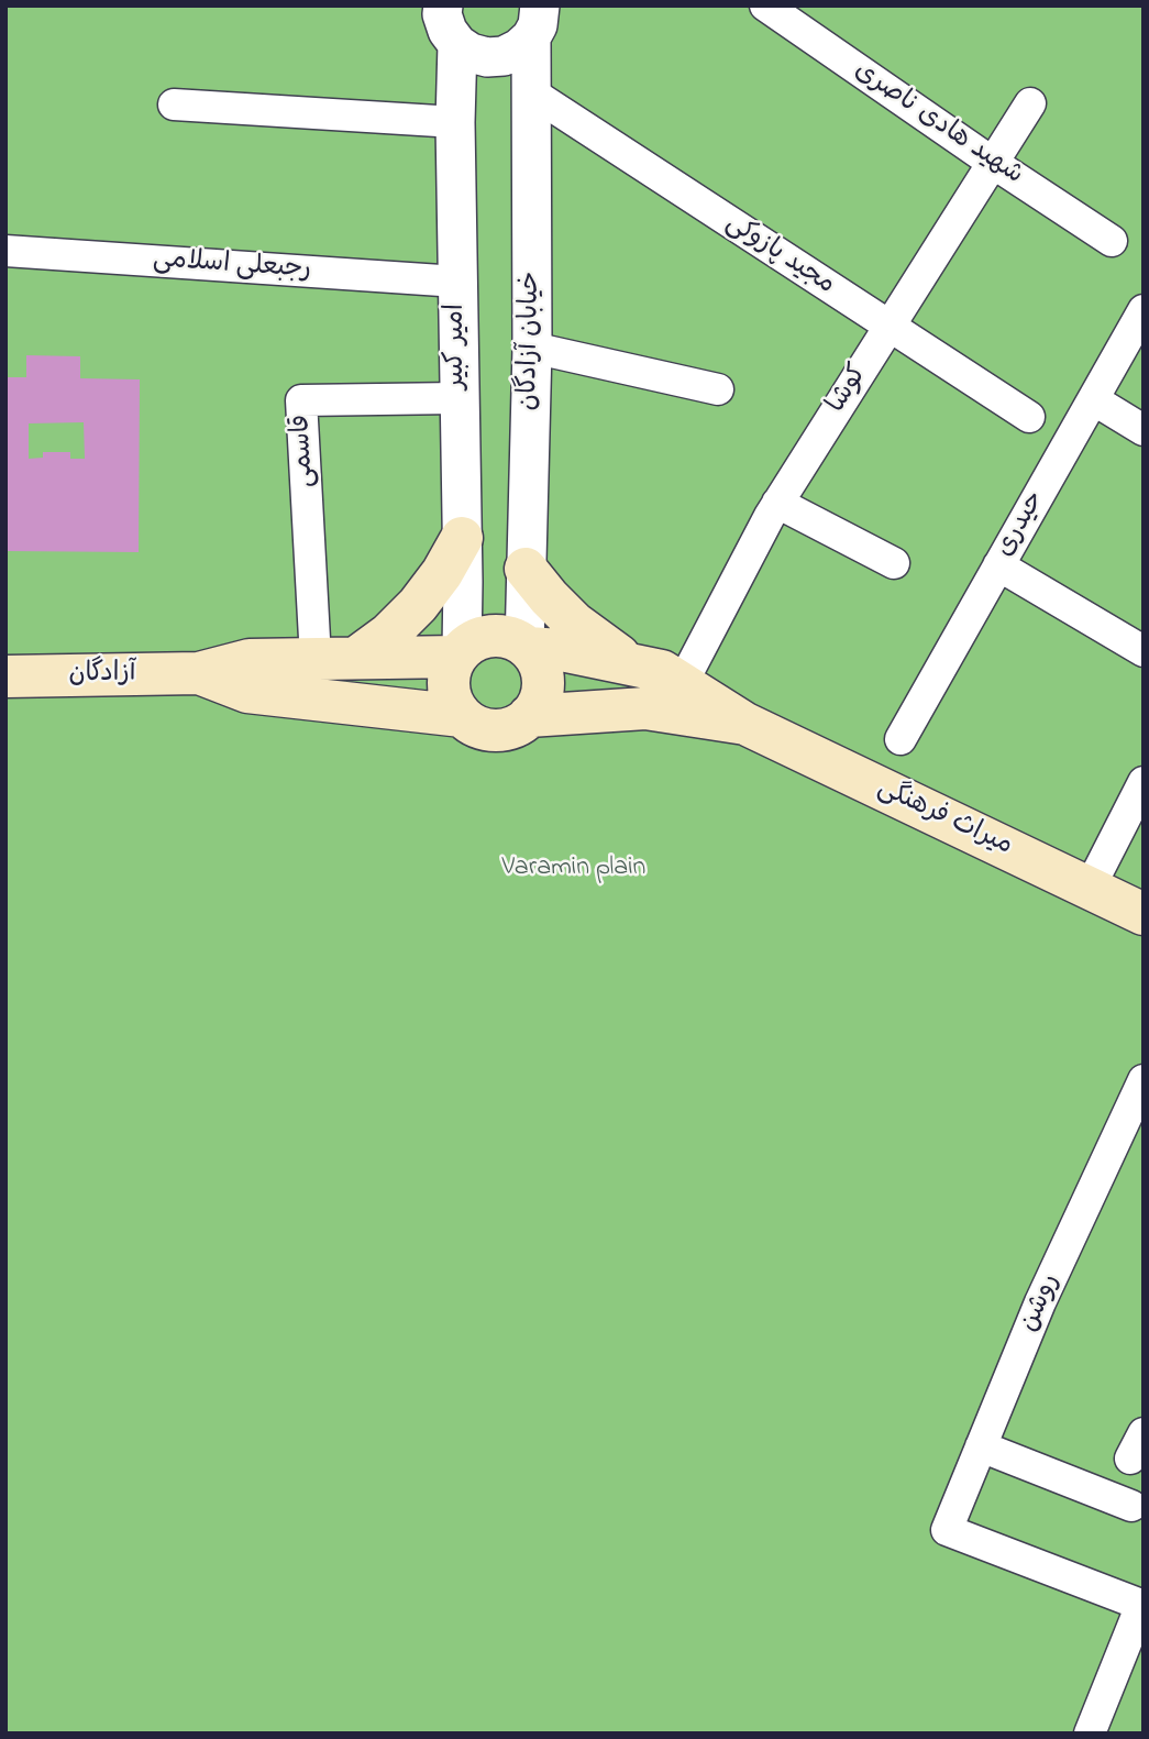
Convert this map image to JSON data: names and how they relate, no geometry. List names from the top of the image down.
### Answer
{
  "streets": {
    "main road": ["آزادگان", "میراث فرهنگی"],
    "street": [
      "شهید هادی ناصری",
      "مجید پازوکی",
      "رجبعلی اسلامی",
      "خیابان آزادگان",
      "امیر کبیر",
      "کوشا",
      "قاسمی",
      "حیدری",
      "روشن"
    ]
  },
  "crossings": [
    ["شهید هادی ناصری", "کوشا"],
    ["مجید پازوکی", "خیابان آزادگان"],
    ["مجید پازوکی", "کوشا"],
    ["رجبعلی اسلامی", "امیر کبیر"],
    ["خیابان آزادگان", "امیر کبیر"],
    ["امیر کبیر", "قاسمی"]
  ],
  "parks": ["Varamin plain"]
}
